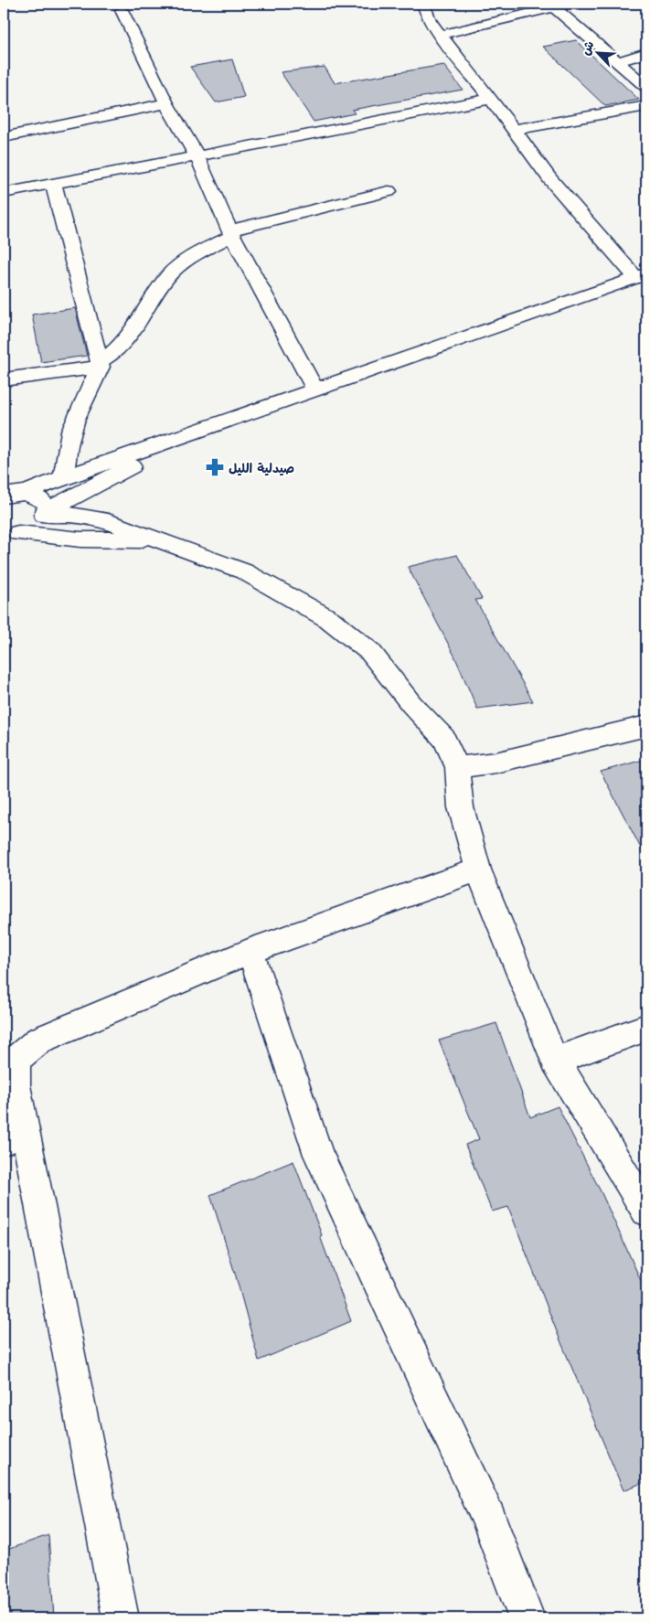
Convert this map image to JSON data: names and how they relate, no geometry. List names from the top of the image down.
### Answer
{
  "places": {
    "pharmacy": ["صيدلية الليل"]
  },
  "north": "top left"
}
